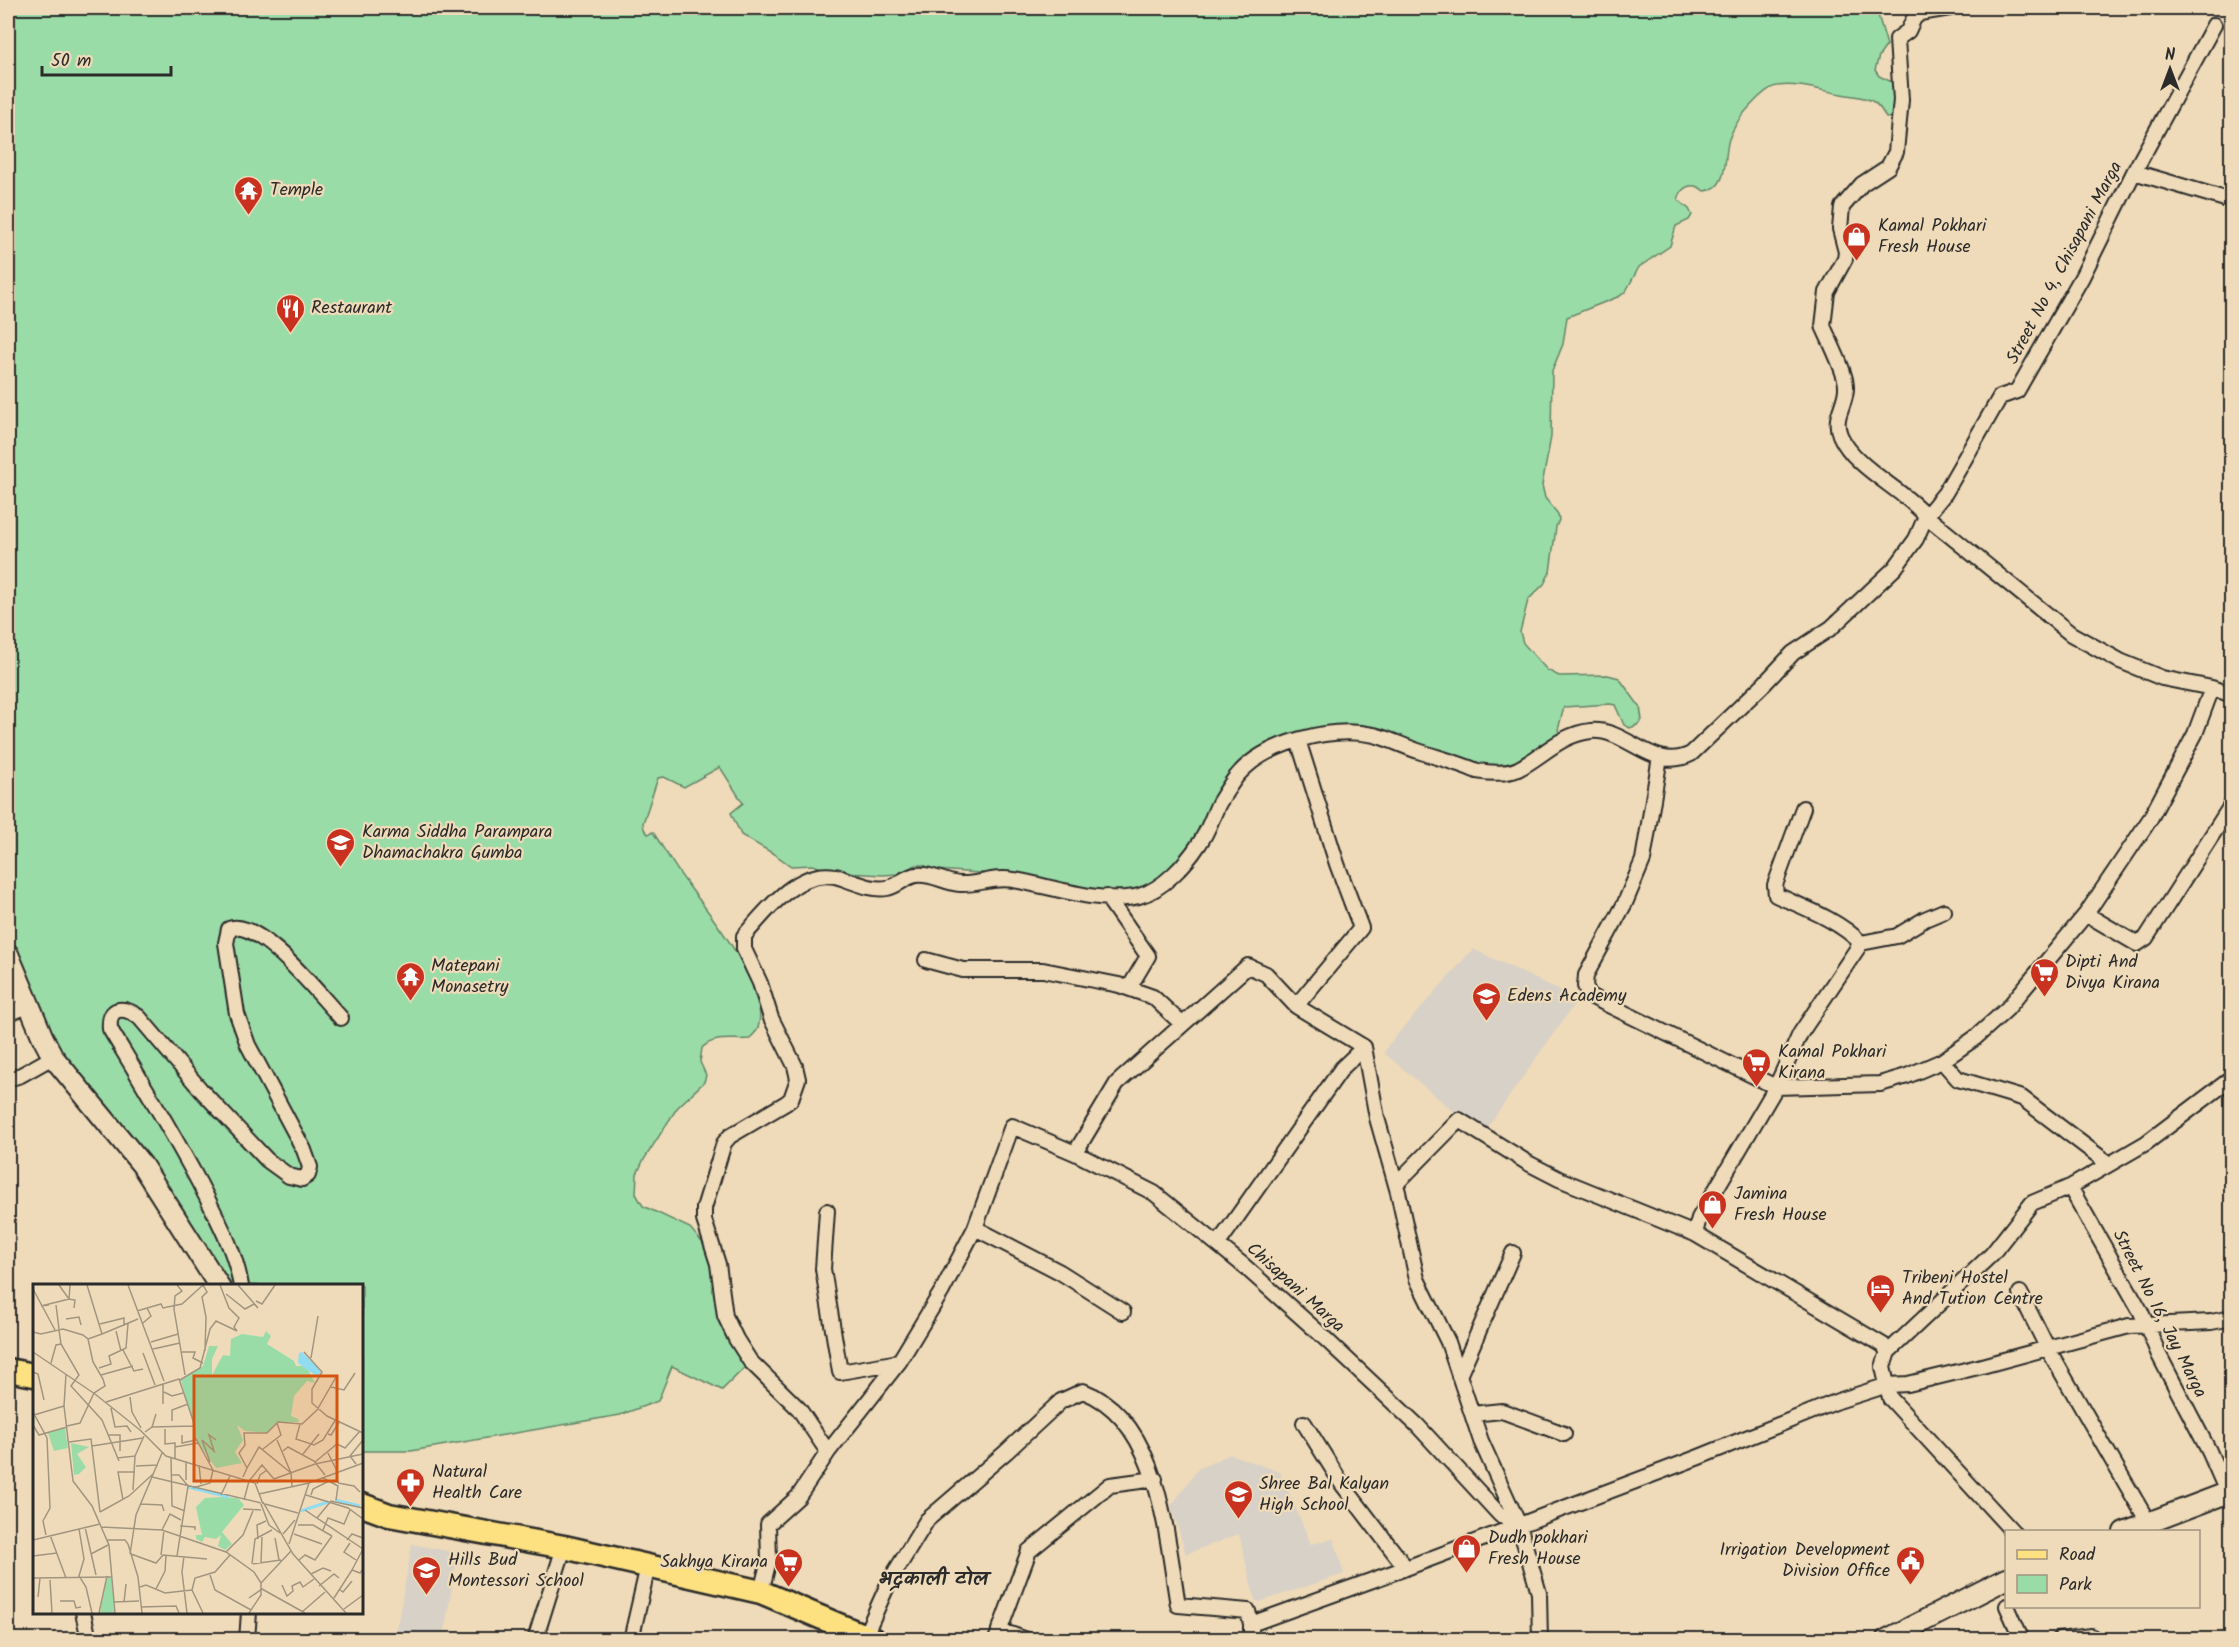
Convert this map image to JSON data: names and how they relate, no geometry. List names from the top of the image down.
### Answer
{
  "streets": {
    "street": ["Street No 4, Chisapani Marga", "Chisapani Marga", "Street No 16, Jay Marga"]
  },
  "districts": ["भद्रकाली टोल"],
  "places": {
    "temple": ["Temple", "Matepani Monasetry"],
    "shop": ["Kamal Pokhari Fresh House", "Jamina Fresh House", "Dudh pokhari Fresh House"],
    "restaurant": ["Restaurant"],
    "school or university": [
      "Karma Siddha Parampara Dhamachakra Gumba",
      "Edens Academy",
      "Shree Bal Kalyan High School",
      "Hills Bud Montessori School"
    ],
    "supermarket": ["Dipti And Divya Kirana", "Kamal Pokhari Kirana", "Sakhya Kirana"],
    "hotel": ["Tribeni Hostel And Tution Centre"],
    "pharmacy": ["Natural Health Care"],
    "public building": ["Irrigation Development Division Office"]
  },
  "legend": ["Road", "Park"],
  "scale_bar": "50 m",
  "north": "top"
}
